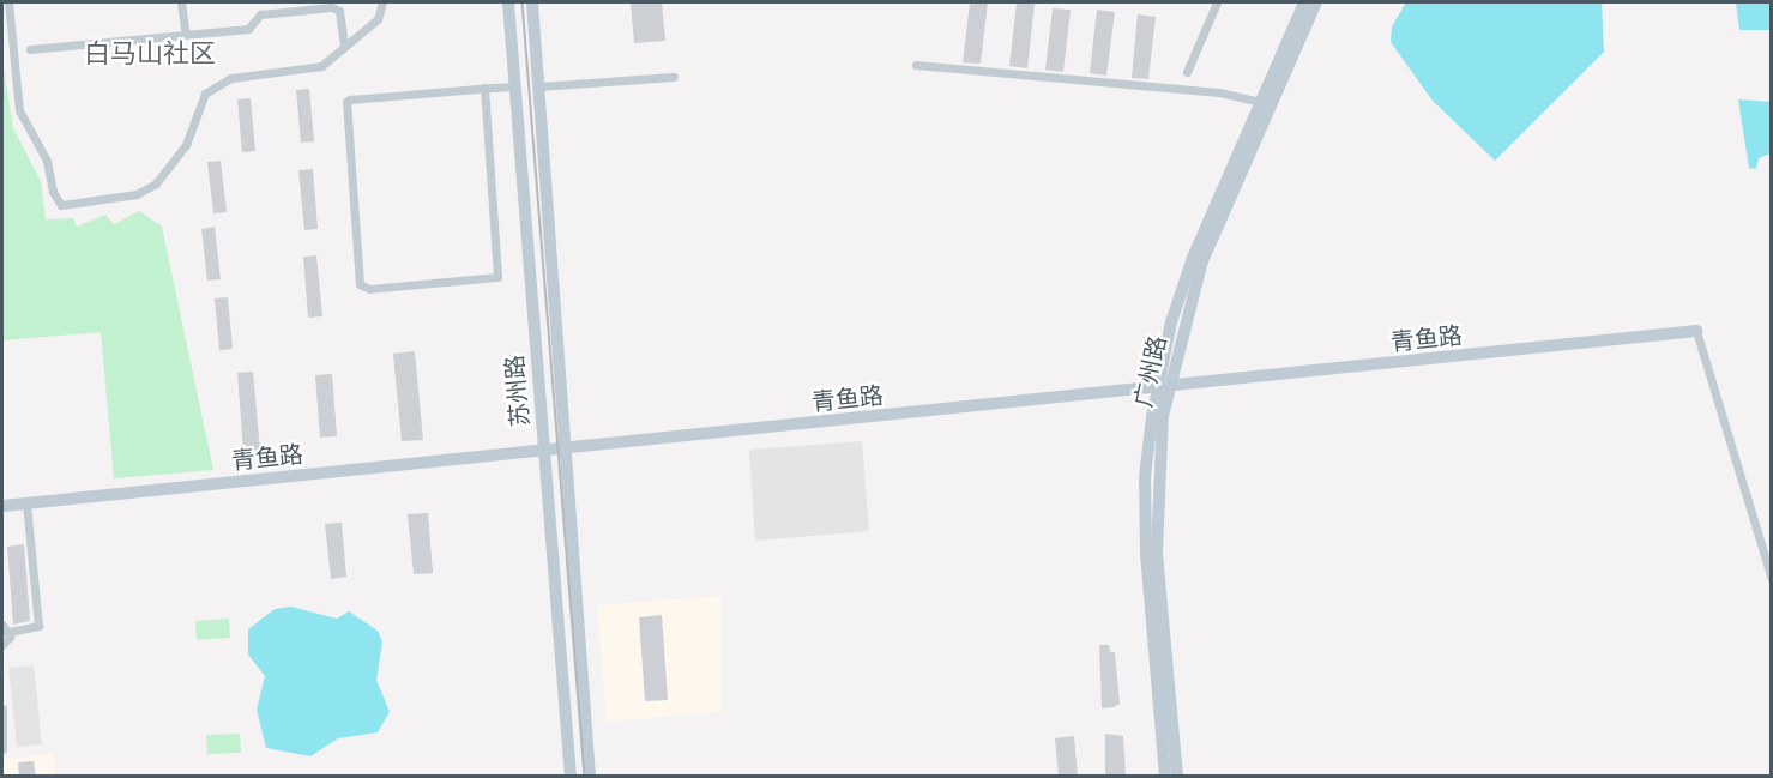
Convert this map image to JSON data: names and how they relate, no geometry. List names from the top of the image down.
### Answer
{
  "streets": {
    "main road": ["青鱼路", "广州路", "苏州路"]
  },
  "crossings": [
    ["青鱼路", "广州路"],
    ["青鱼路", "苏州路"]
  ],
  "districts": ["白马山社区"]
}
